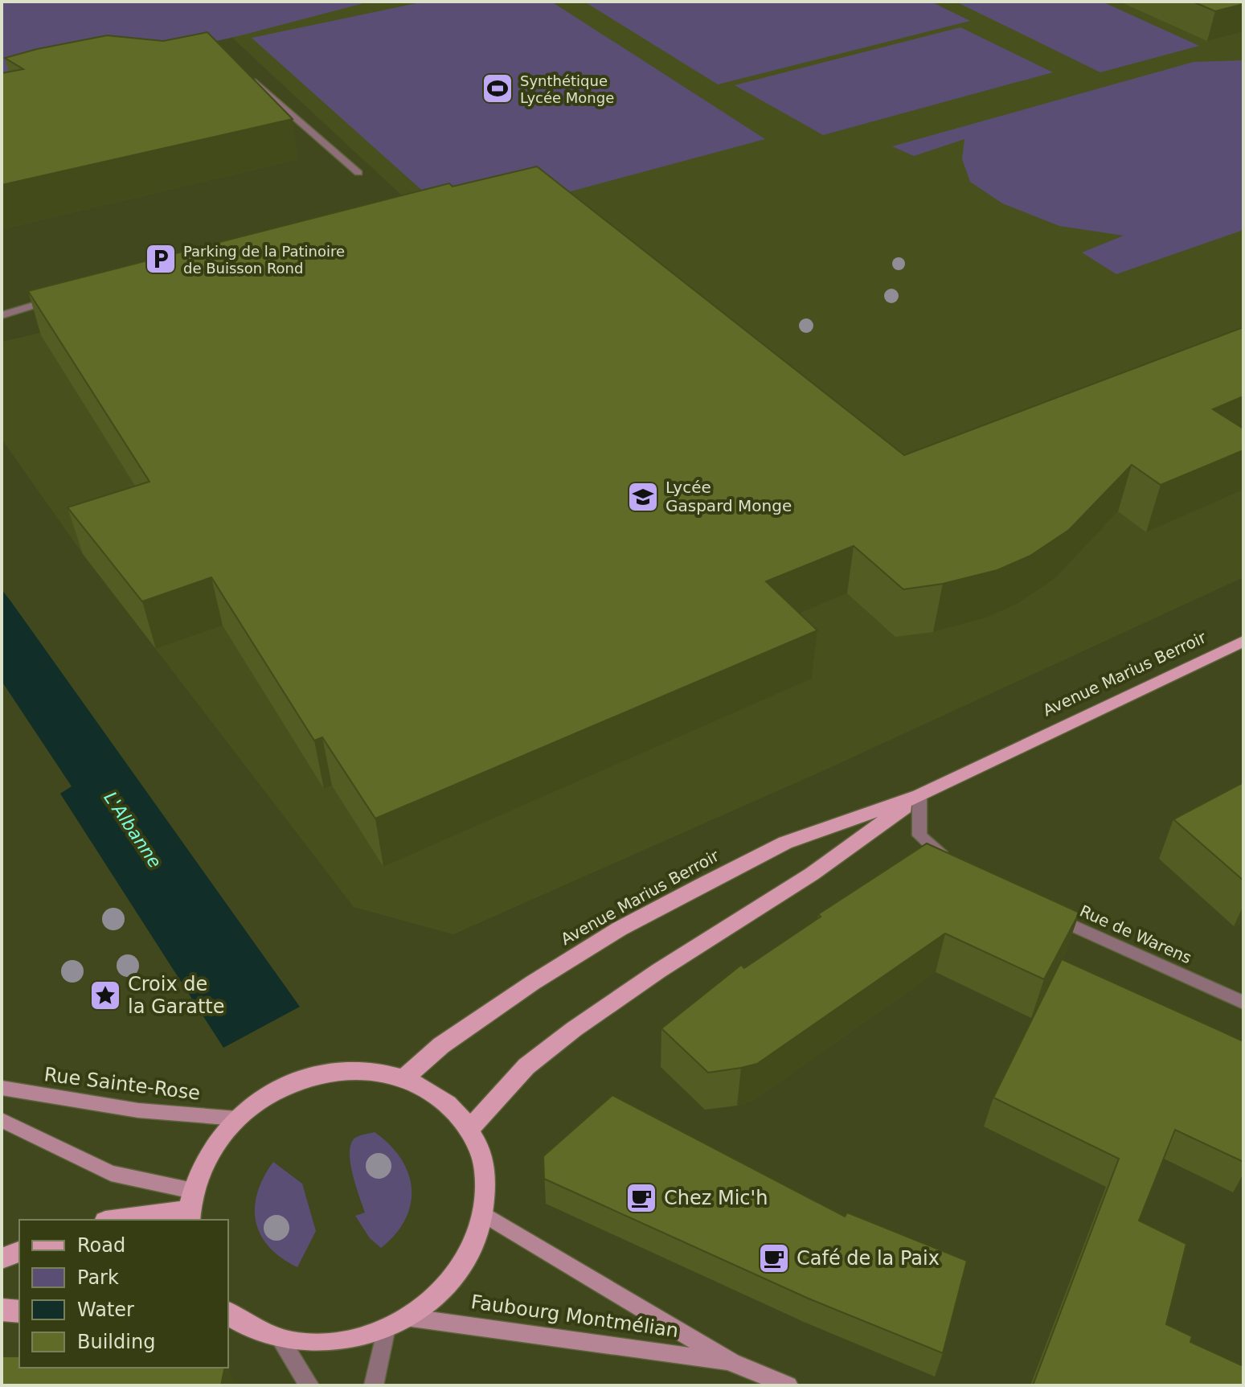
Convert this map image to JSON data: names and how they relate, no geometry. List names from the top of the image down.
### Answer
{
  "streets": {
    "main road": ["Avenue Marius Berroir"],
    "street": ["Rue de Warens", "Rue Sainte-Rose", "Faubourg Montmélian"]
  },
  "water": ["L'Albanne"],
  "places": {
    "sports": ["Synthétique Lycée Monge"],
    "parking": ["Parking de la Patinoire de Buisson Rond"],
    "school or university": ["Lycée Gaspard Monge"],
    "place": ["Croix de la Garatte"],
    "cafe": ["Chez Mic'h", "Café de la Paix"]
  },
  "legend": [
    "Road",
    "Park",
    "Water",
    "Building"
  ]
}
